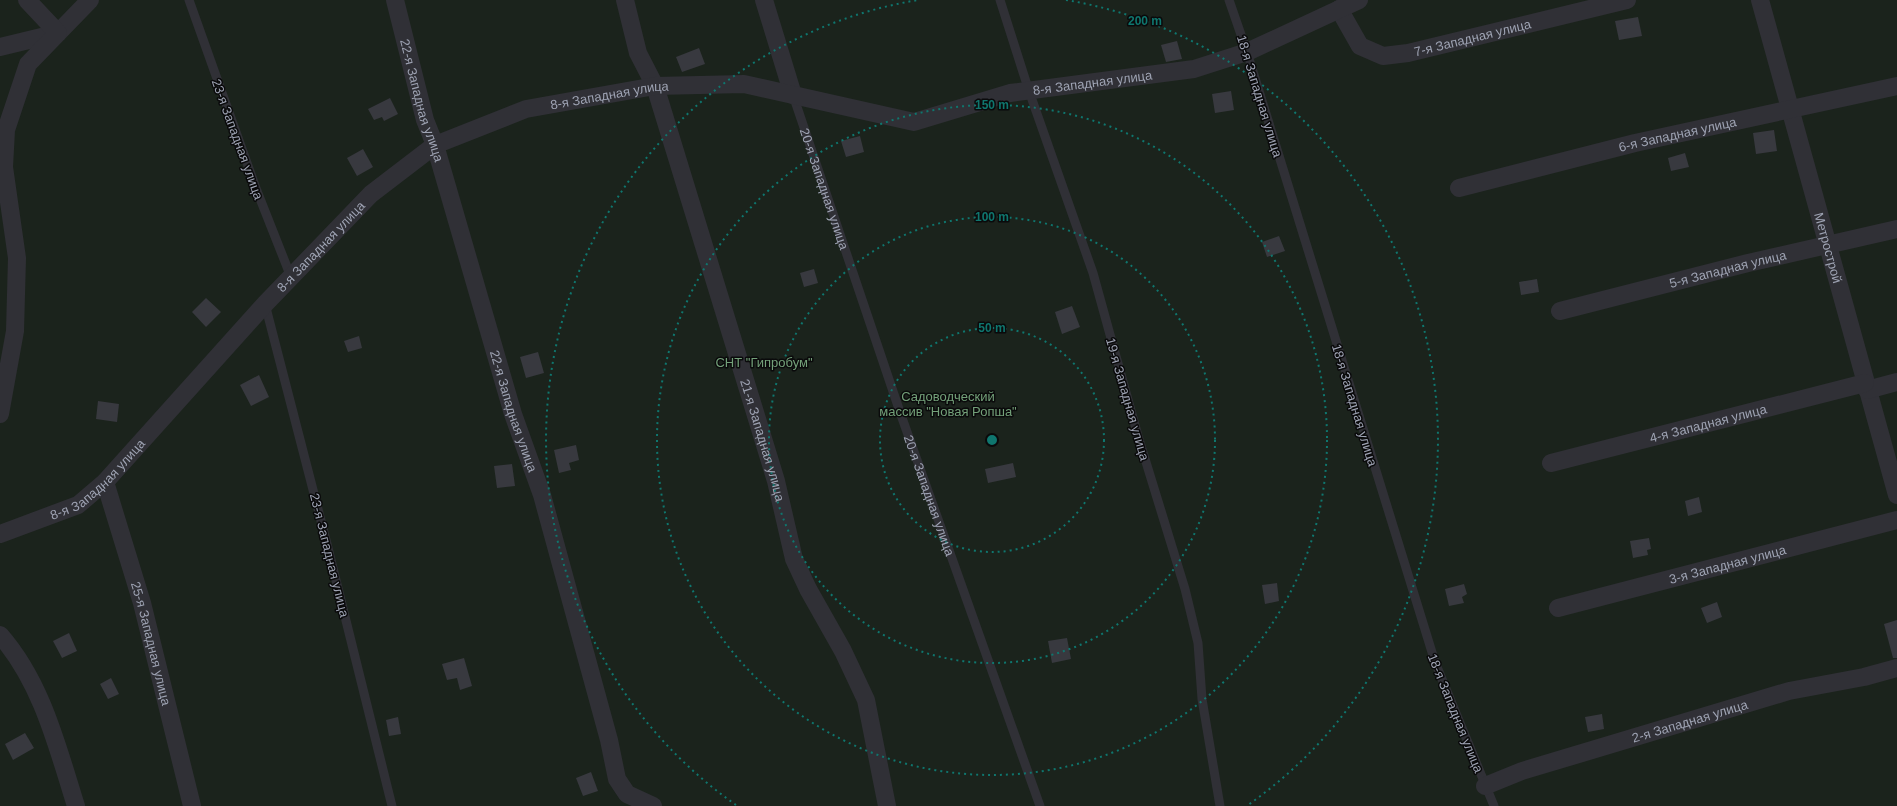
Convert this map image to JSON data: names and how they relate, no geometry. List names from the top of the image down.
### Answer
{
  "streets": {
    "street": [
      "7-я Западная улица",
      "8-я Западная улица",
      "22-я Западная улица",
      "6-я Западная улица",
      "20-я Западная улица",
      "Метрострой",
      "5-я Западная улица",
      "4-я Западная улица",
      "21-я Западная улица",
      "3-я Западная улица",
      "25-я Западная улица",
      "2-я Западная улица"
    ],
    "lane": ["18-я Западная улица", "23-я Западная улица", "19-я Западная улица"]
  },
  "crossings": [
    ["7-я Западная улица", "8-я Западная улица"],
    ["8-я Западная улица", "18-я Западная улица"],
    ["8-я Западная улица", "22-я Западная улица"],
    ["8-я Западная улица", "23-я Западная улица"],
    ["8-я Западная улица", "20-я Западная улица"],
    ["8-я Западная улица", "19-я Западная улица"],
    ["8-я Западная улица", "21-я Западная улица"],
    ["8-я Западная улица", "25-я Западная улица"],
    ["18-я Западная улица", "2-я Западная улица"],
    ["6-я Западная улица", "Метрострой"],
    ["Метрострой", "5-я Западная улица"],
    ["Метрострой", "4-я Западная улица"]
  ],
  "parks": ["СНТ \"Гипробум\"", "Садоводческий массив \"Новая Ропша\""],
  "rings": [
    "200 m",
    "150 m",
    "100 m",
    "50 m"
  ]
}
